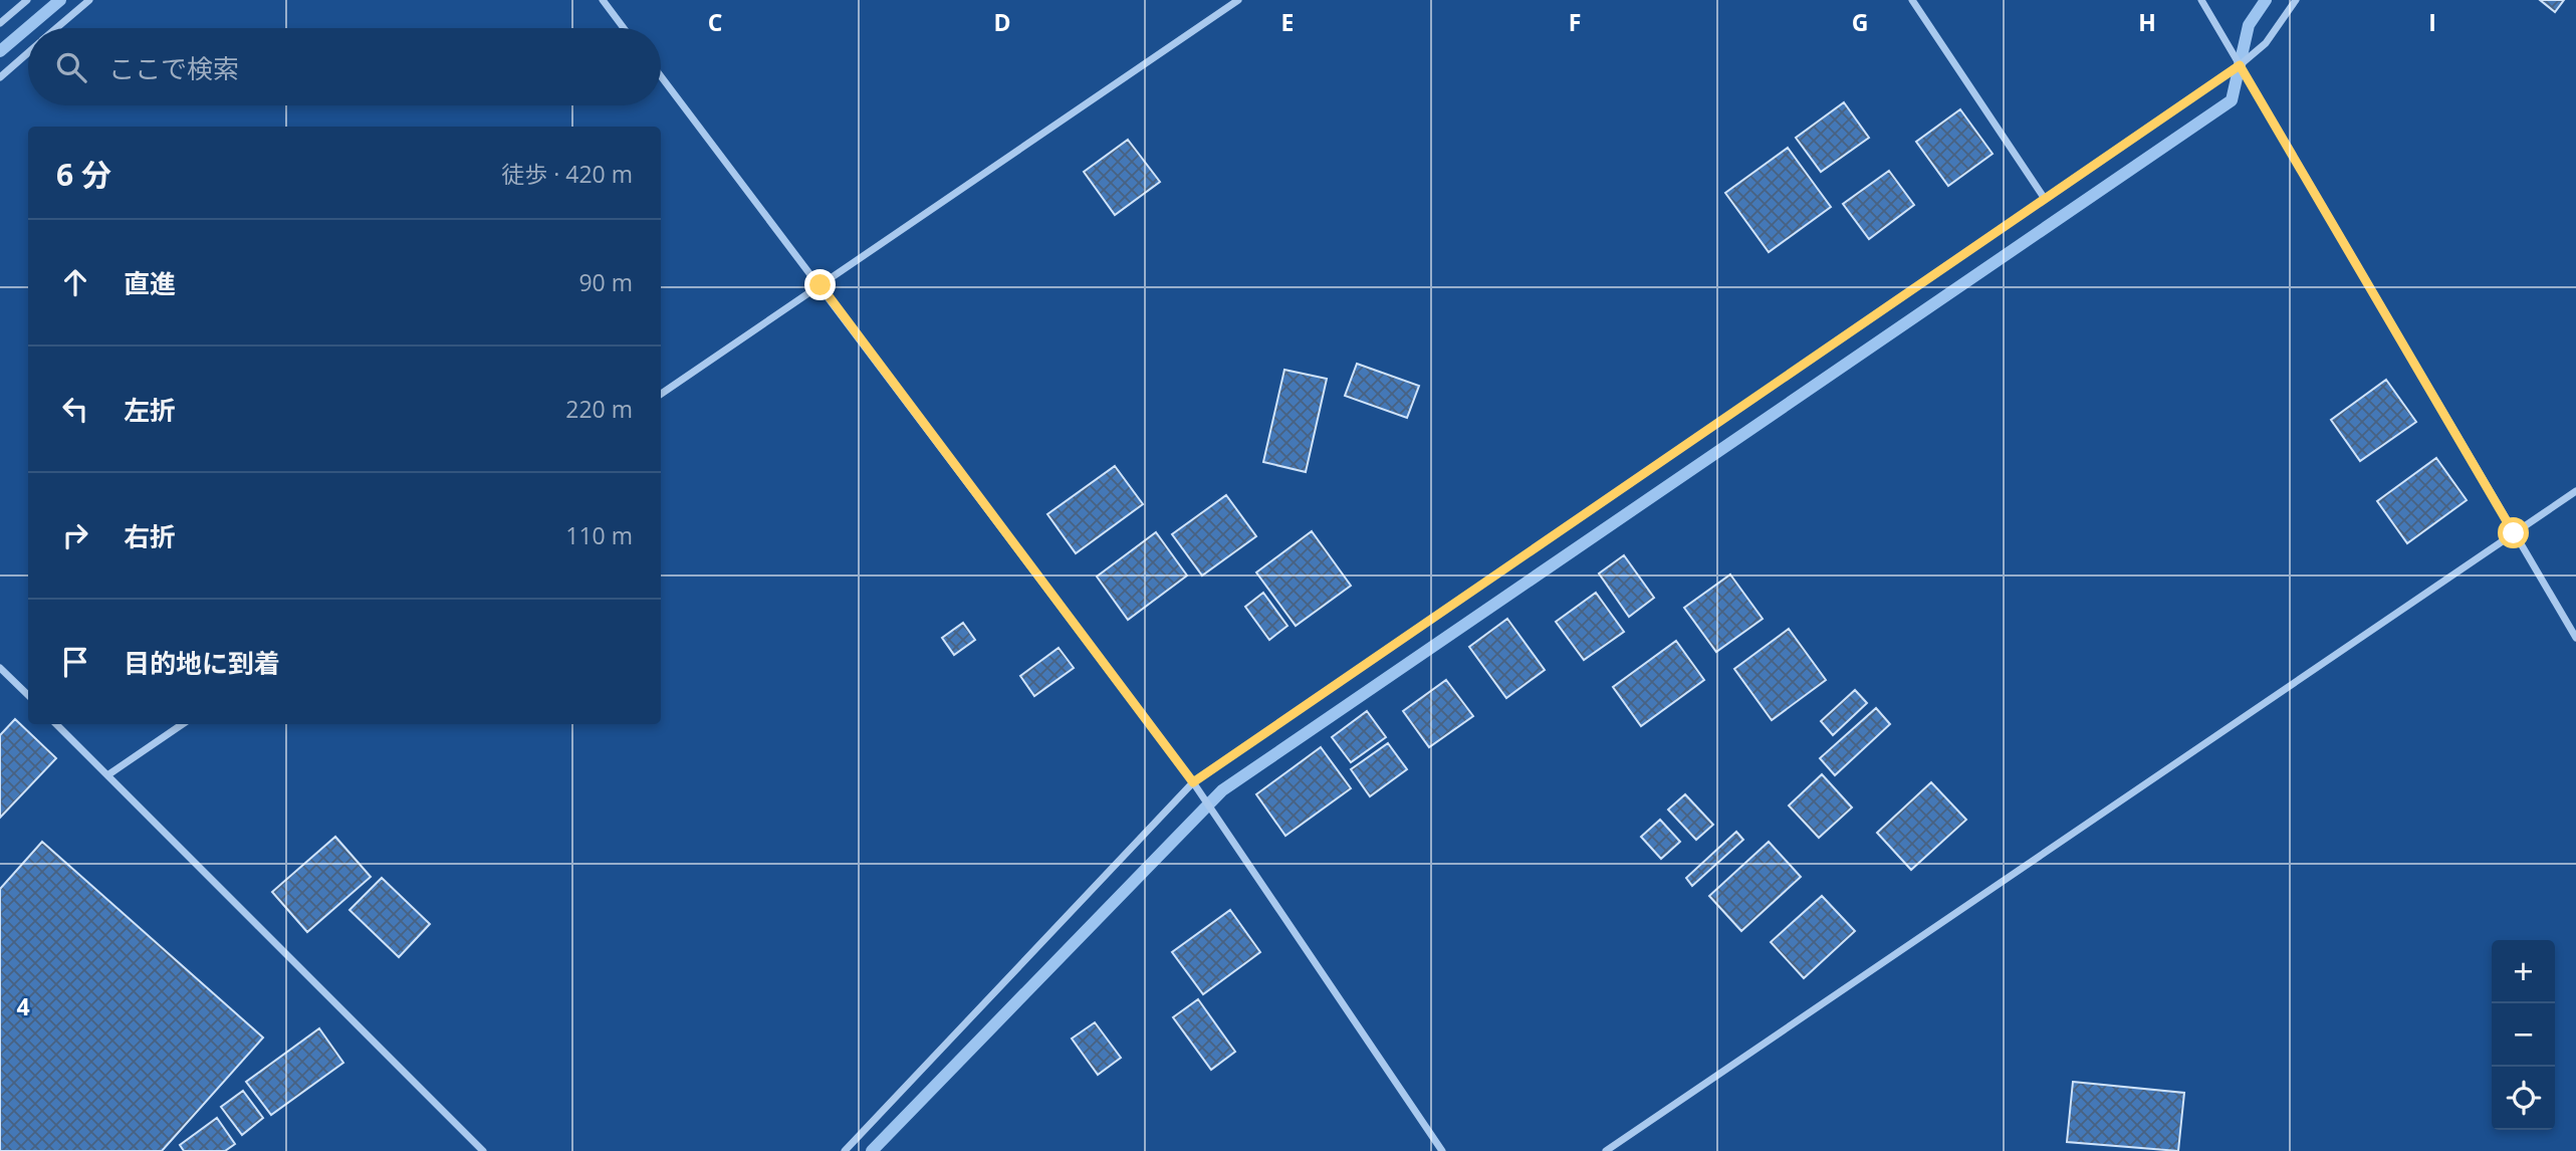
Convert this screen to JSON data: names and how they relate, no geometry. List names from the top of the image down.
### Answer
{
  "page": {
    "search": "ここで検索",
    "heading": ["6 分", "徒歩 · 420 m"],
    "list": [
      ["直進", "90 m"],
      ["左折", "220 m"],
      ["右折", "110 m"],
      "目的地に到着"
    ],
    "map_buttons": ["+", "−"]
  },
  "grid": {
    "columns": [
      "C",
      "D",
      "E",
      "F",
      "G",
      "H",
      "I"
    ],
    "rows": ["4"]
  }
}
